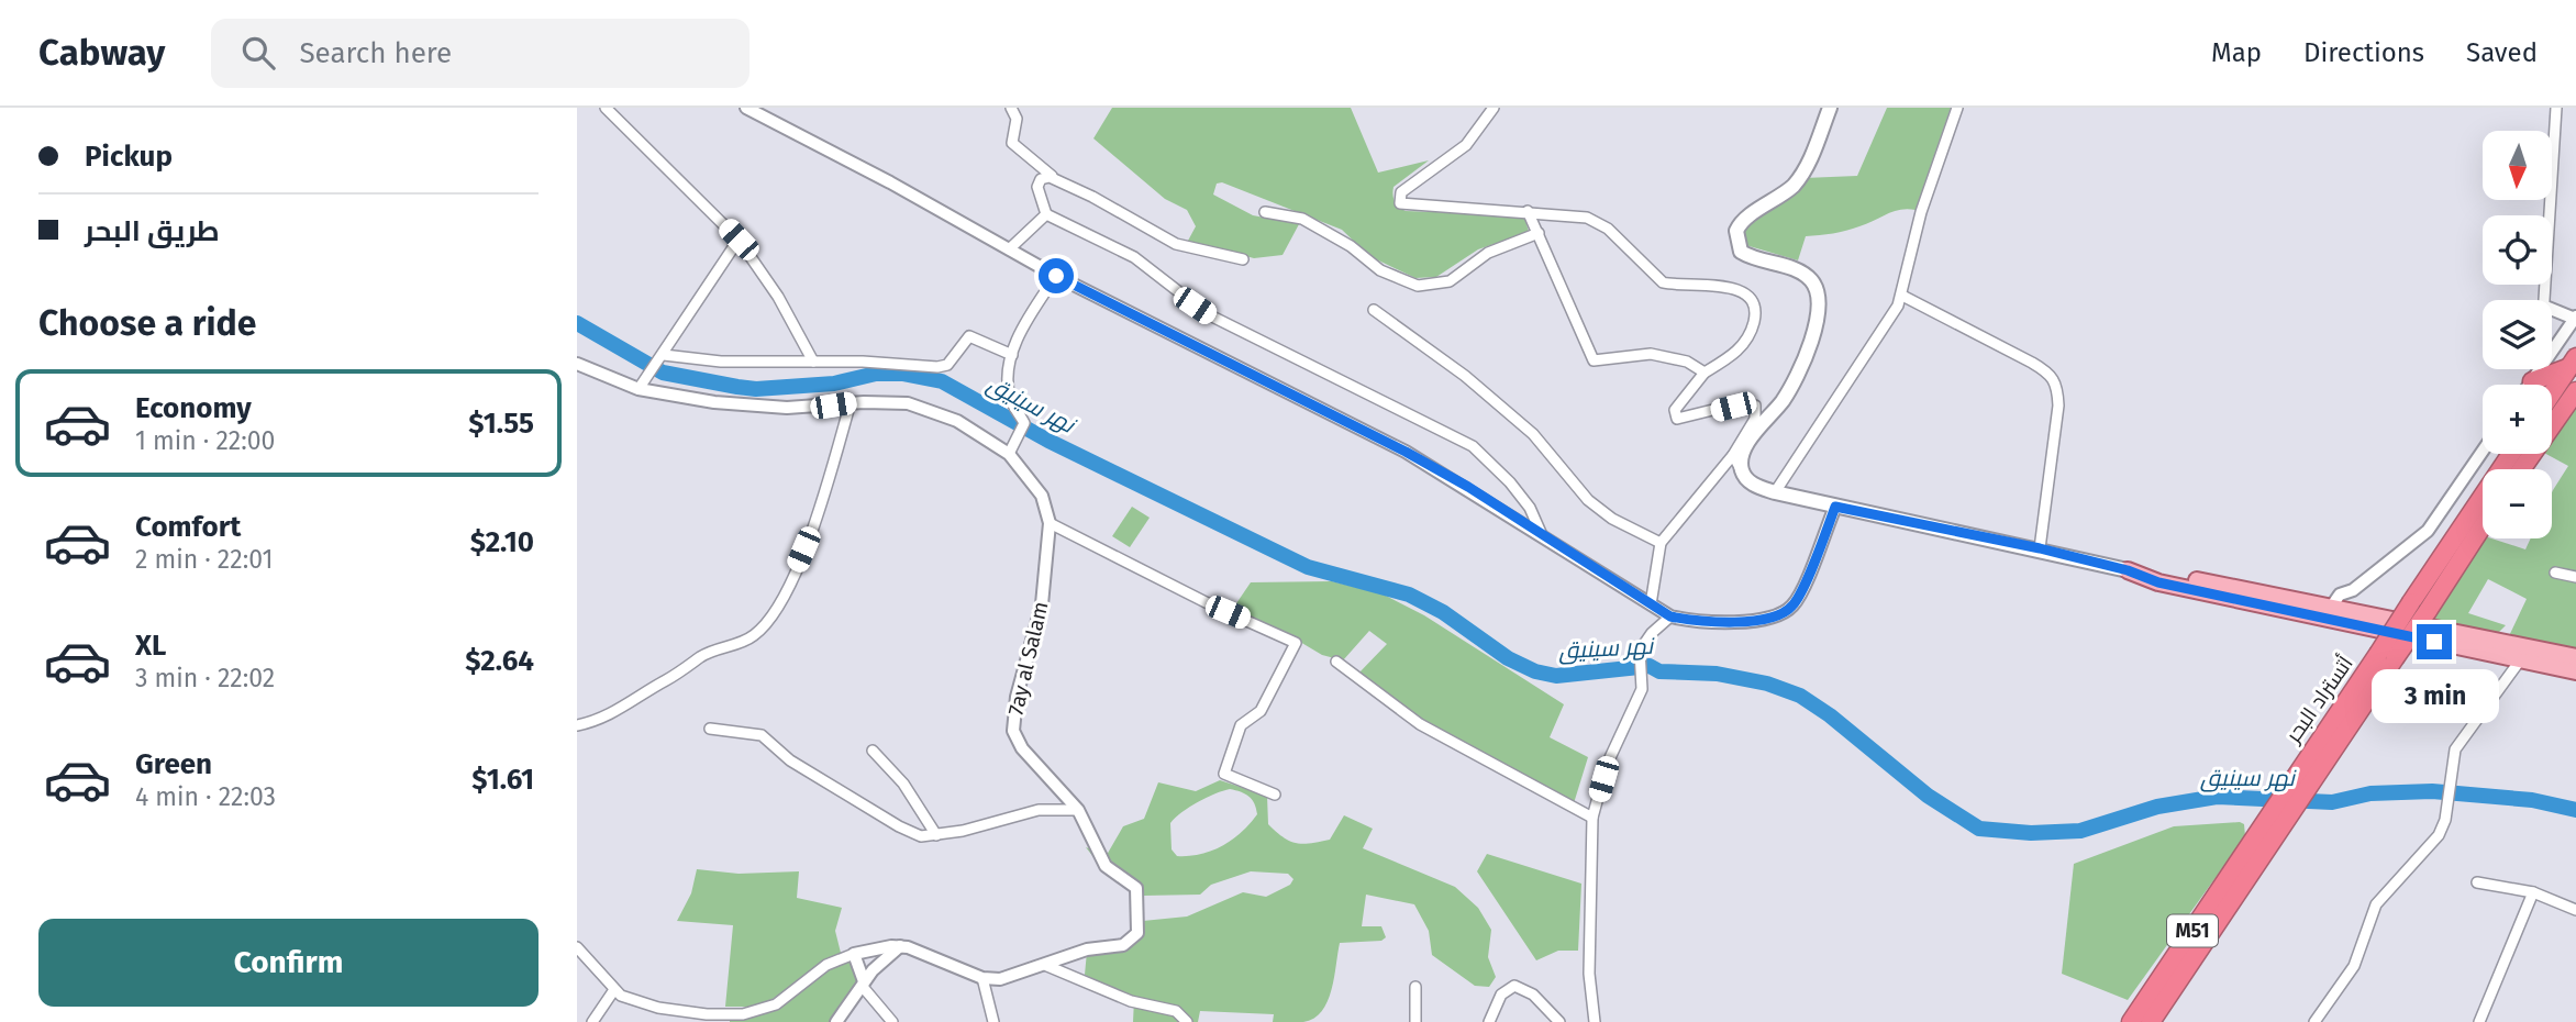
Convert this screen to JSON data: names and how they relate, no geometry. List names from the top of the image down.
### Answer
{
  "streets": {
    "highway": ["أتستراد البحر", "M51"],
    "street": ["7ay al Salam"]
  },
  "water": ["نهر سينيق"],
  "north": "bottom",
  "page": {
    "header": "Cabway",
    "search": "Search here",
    "nav": ["Map", "Directions", "Saved"],
    "banner": ["Pickup", "طريق البحر"],
    "map_buttons": ["+", "−"],
    "heading": "Choose a ride",
    "list": [
      {
        "name": "Economy",
        "note": "1 min · 22:00",
        "value": "$1.55"
      },
      {
        "name": "Comfort",
        "note": "2 min · 22:01",
        "value": "$2.10"
      },
      {
        "name": "XL",
        "note": "3 min · 22:02",
        "value": "$2.64"
      },
      {
        "name": "Green",
        "note": "4 min · 22:03",
        "value": "$1.61"
      }
    ],
    "bubble": "3 min",
    "buttons": "Confirm"
  }
}
